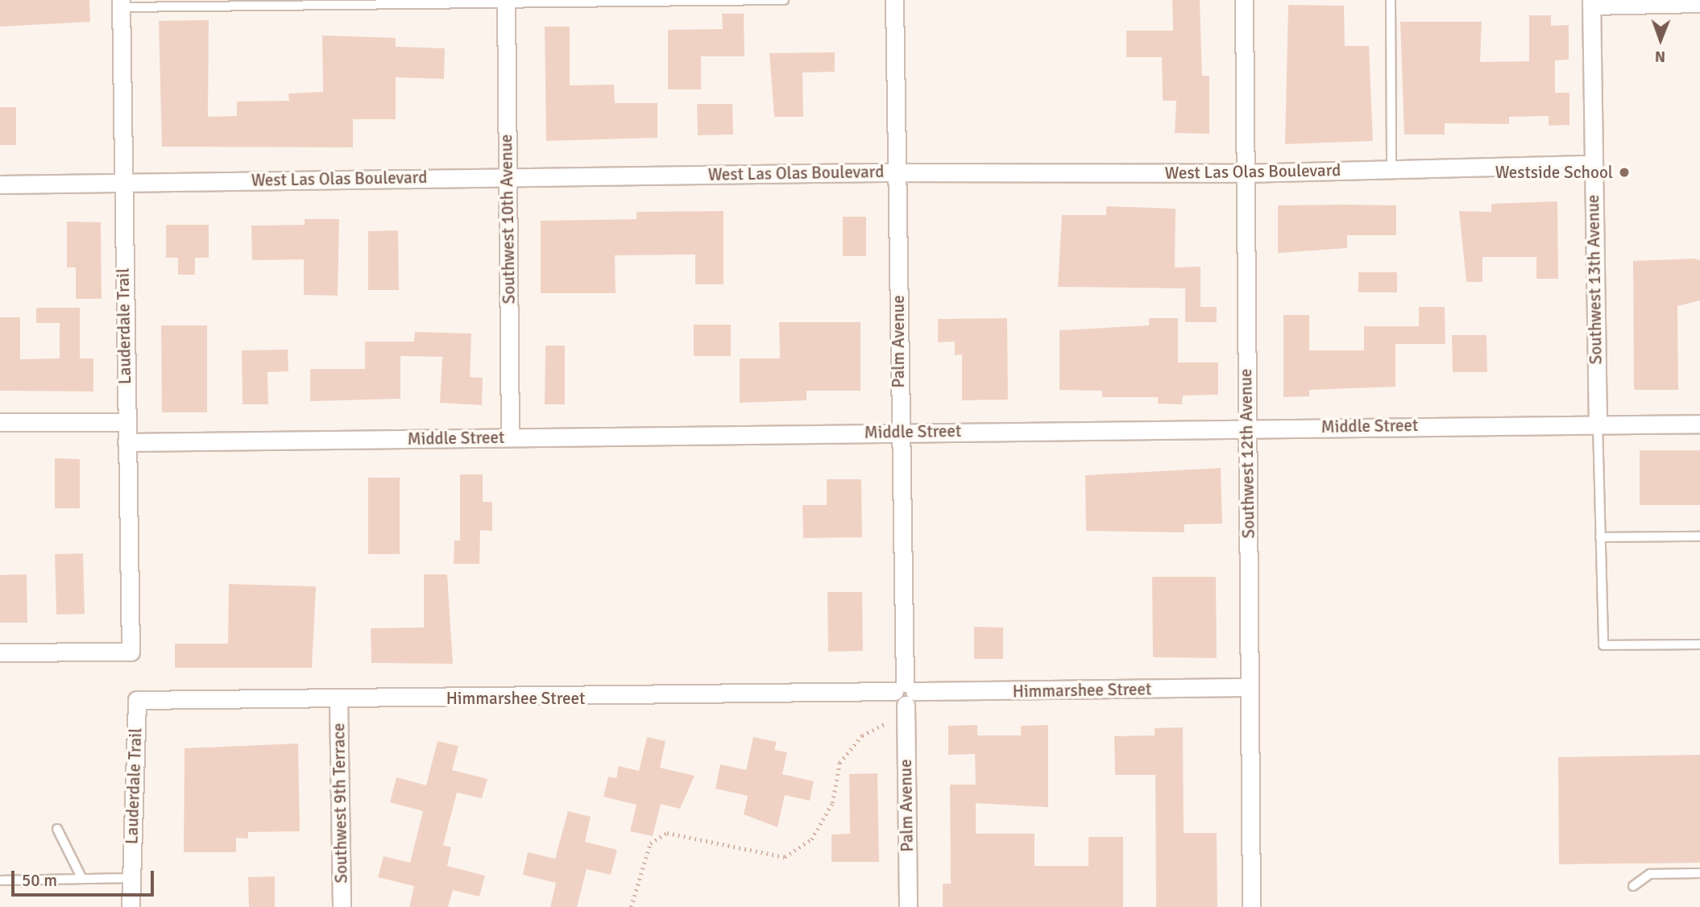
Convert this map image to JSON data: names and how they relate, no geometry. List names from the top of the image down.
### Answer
{
  "streets": {
    "street": [
      "West Las Olas Boulevard",
      "Southwest 10th Avenue",
      "Southwest 13th Avenue",
      "Lauderdale Trail",
      "Palm Avenue",
      "Middle Street",
      "Southwest 12th Avenue",
      "Himmarshee Street",
      "Southwest 9th Terrace"
    ]
  },
  "crossings": [
    ["West Las Olas Boulevard", "Southwest 10th Avenue"],
    ["West Las Olas Boulevard", "Southwest 13th Avenue"],
    ["West Las Olas Boulevard", "Lauderdale Trail"],
    ["West Las Olas Boulevard", "Palm Avenue"],
    ["West Las Olas Boulevard", "Southwest 12th Avenue"],
    ["Southwest 10th Avenue", "Middle Street"],
    ["Southwest 13th Avenue", "Middle Street"],
    ["Lauderdale Trail", "Middle Street"],
    ["Lauderdale Trail", "Himmarshee Street"],
    ["Palm Avenue", "Middle Street"],
    ["Palm Avenue", "Himmarshee Street"],
    ["Middle Street", "Southwest 12th Avenue"],
    ["Southwest 12th Avenue", "Himmarshee Street"],
    ["Himmarshee Street", "Southwest 9th Terrace"]
  ],
  "places": ["Westside School"],
  "scale_bar": "50 m",
  "north": "bottom"
}
